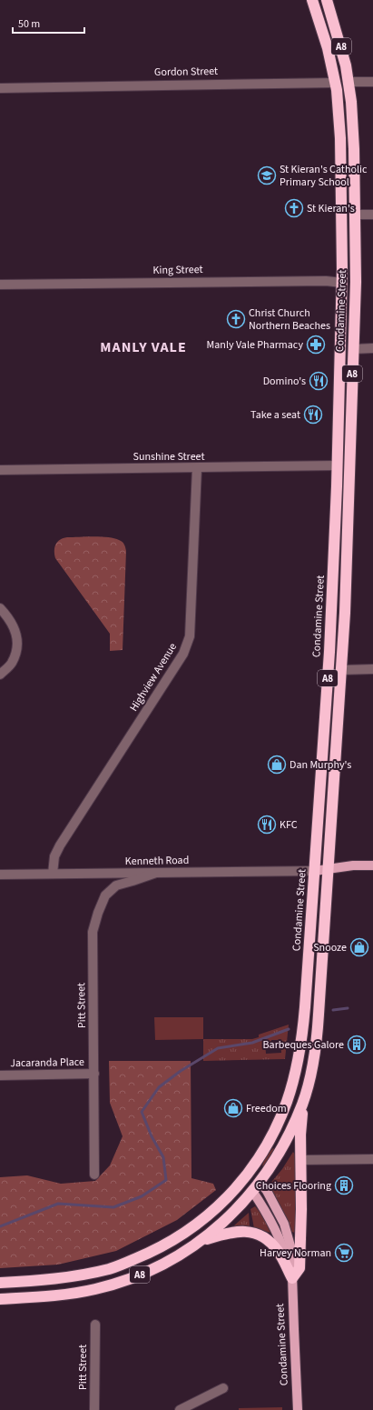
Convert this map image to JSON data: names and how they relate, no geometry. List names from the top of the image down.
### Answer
{
  "streets": {
    "highway": [
      "A8",
      "Gordon Street",
      "King Street",
      "Condamine Street"
    ],
    "street": [
      "Sunshine Street",
      "Highview Avenue",
      "Kenneth Road",
      "Pitt Street",
      "Jacaranda Place"
    ]
  },
  "crossings": [
    ["A8", "Condamine Street"],
    ["Gordon Street", "Condamine Street"],
    ["King Street", "Condamine Street"],
    ["Condamine Street", "Sunshine Street"],
    ["Condamine Street", "Kenneth Road"],
    ["Sunshine Street", "Highview Avenue"],
    ["Highview Avenue", "Kenneth Road"],
    ["Kenneth Road", "Pitt Street"],
    ["Pitt Street", "Jacaranda Place"]
  ],
  "districts": ["MANLY VALE"],
  "places": {
    "school or university": ["St Kieran's Catholic Primary School"],
    "church": ["St Kieran's", "Christ Church Northern Beaches"],
    "pharmacy": ["Manly Vale Pharmacy"],
    "restaurant": ["Domino's", "Take a seat", "KFC"],
    "shop": ["Dan Murphy's", "Snooze", "Freedom"],
    "building": ["Barbeques Galore", "Choices Flooring"],
    "supermarket": ["Harvey Norman"]
  },
  "scale_bar": "50 m"
}
